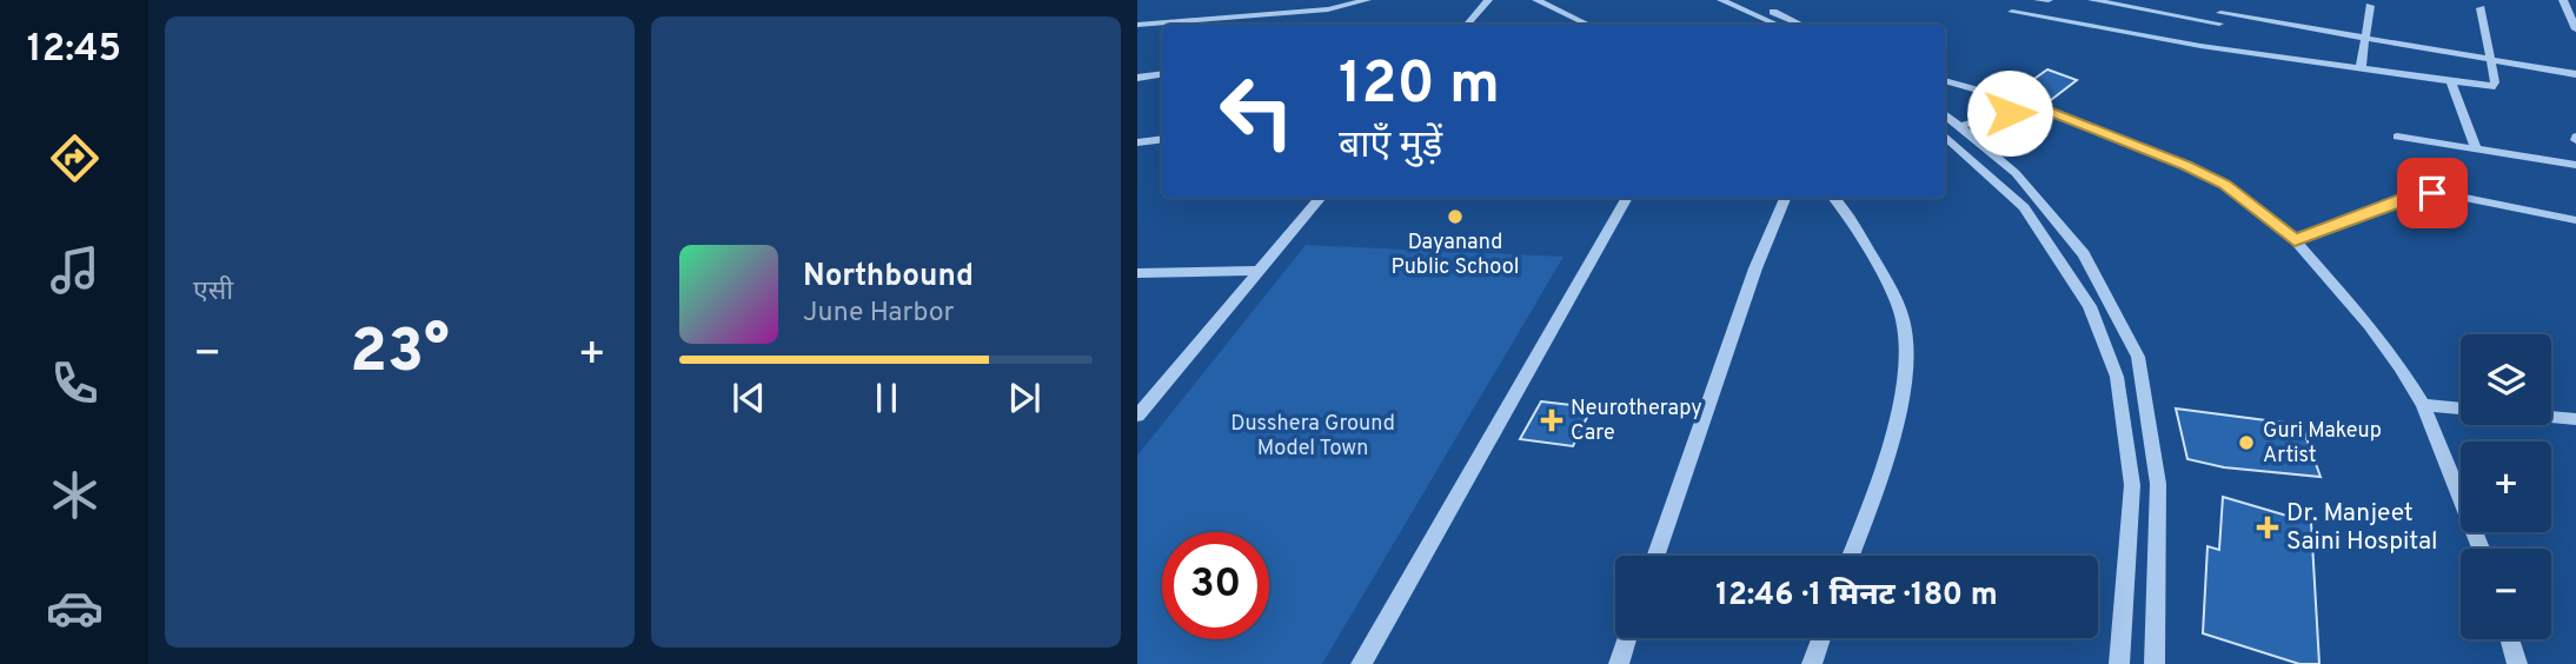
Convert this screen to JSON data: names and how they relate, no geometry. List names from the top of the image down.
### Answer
{
  "parks": ["Dusshera Ground Model Town"],
  "places": {
    "other": ["Dayanand Public School", "Guri Makeup Artist"],
    "health": ["Neurotherapy Care", "Dr. Manjeet Saini Hospital"]
  },
  "page": {
    "tabs": "12:45",
    "tile": "एसी",
    "turn": ["120 m", "बाएँ मुड़ें"],
    "song": ["Northbound", "June Harbor"],
    "heat": ["−", "23°", "+"],
    "map_buttons": ["+", "−"],
    "limit": "30",
    "trip": "12:46 · 1 मिनट · 180 m"
  }
}
